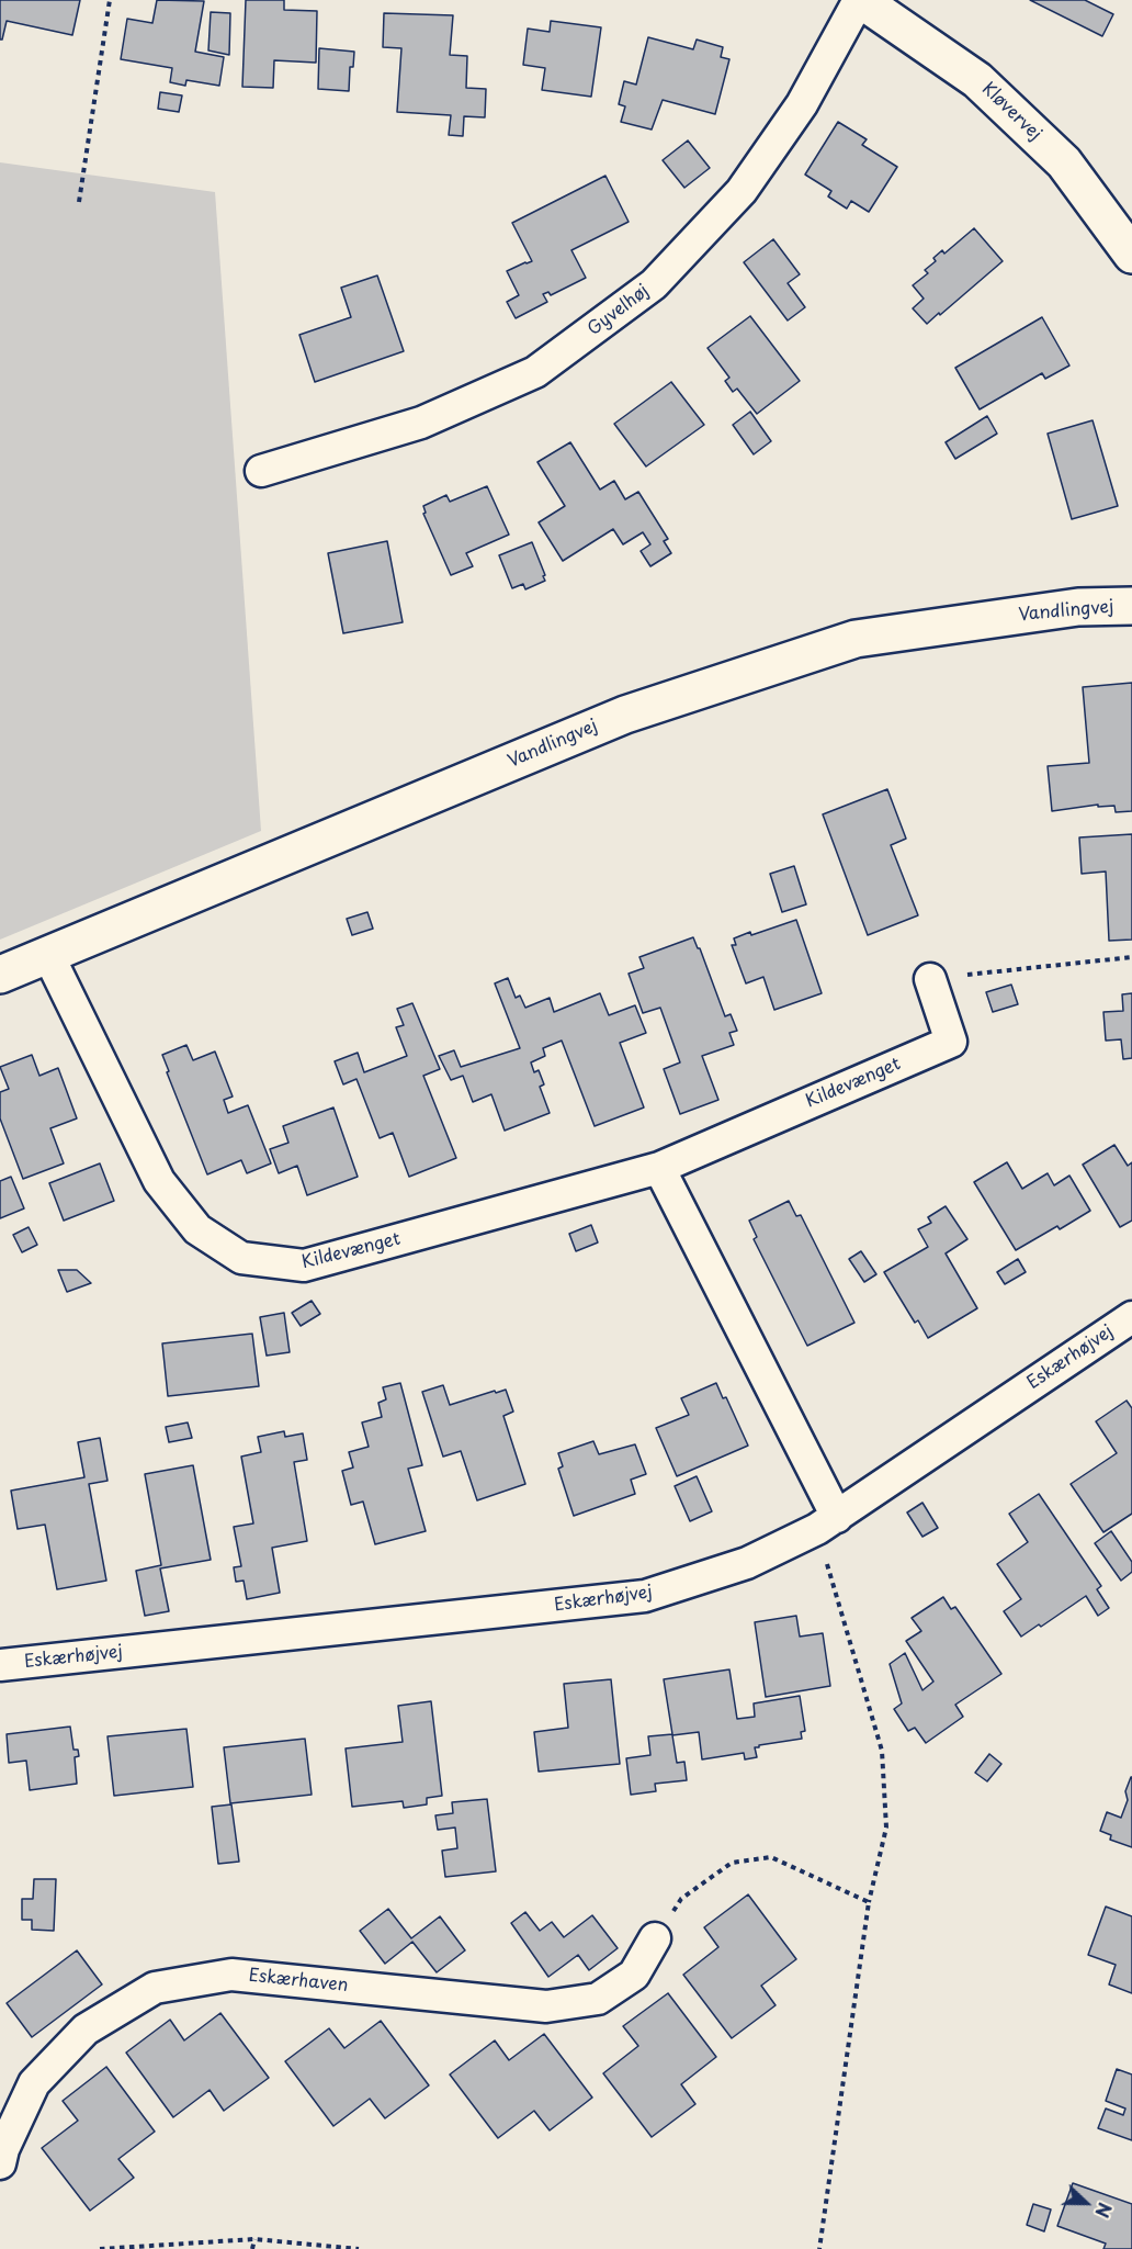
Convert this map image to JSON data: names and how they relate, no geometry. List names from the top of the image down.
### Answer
{
  "streets": {
    "street": [
      "Kløvervej",
      "Gyvelhøj",
      "Vandlingvej",
      "Kildevænget",
      "Eskærhøjvej",
      "Eskærhaven"
    ]
  },
  "crossings": [
    ["Kløvervej", "Gyvelhøj"],
    ["Vandlingvej", "Kildevænget"]
  ],
  "north": "right"
}
